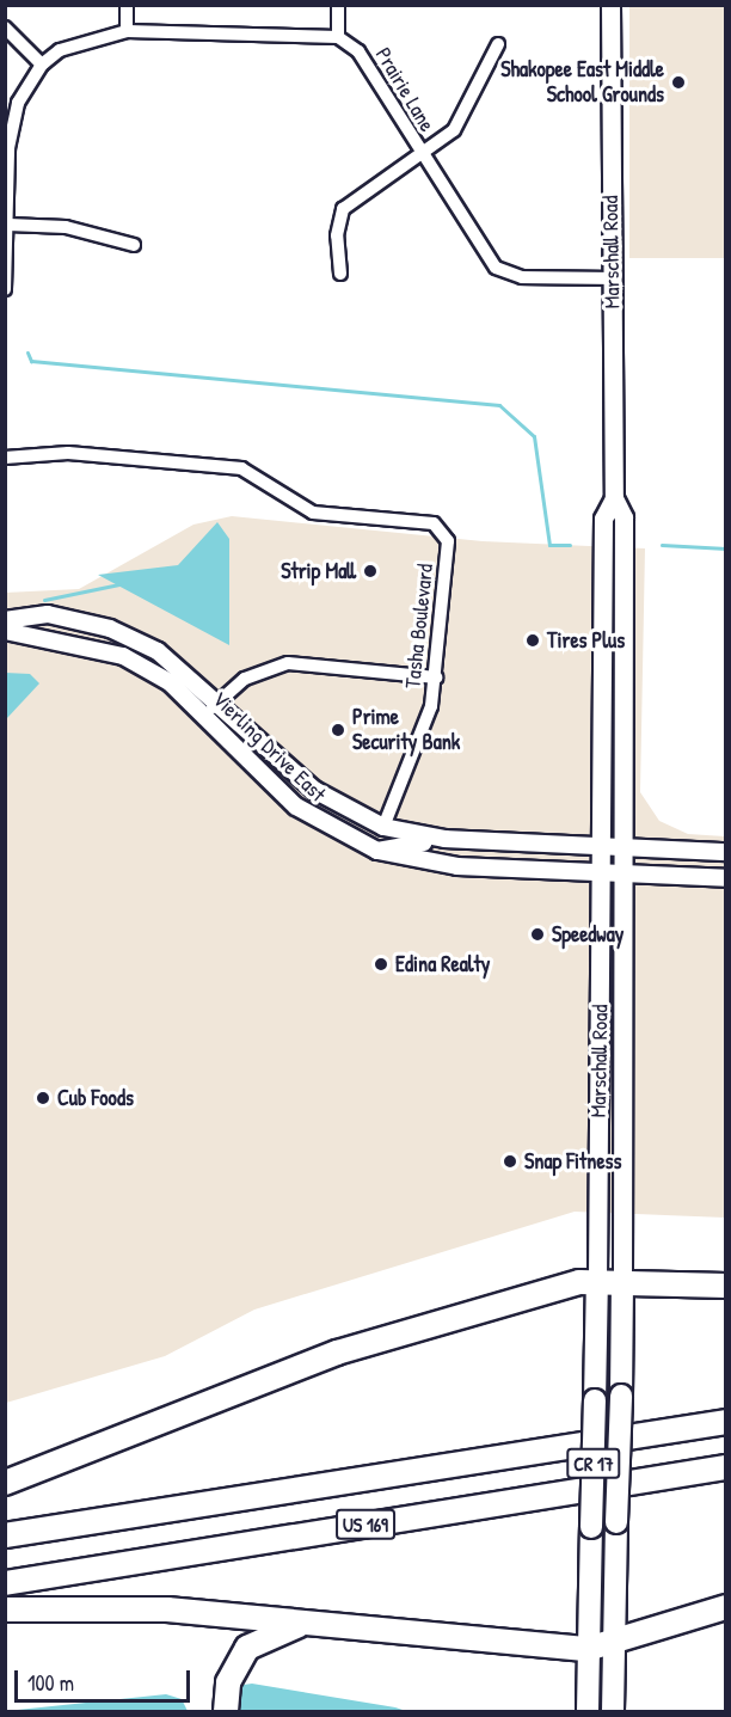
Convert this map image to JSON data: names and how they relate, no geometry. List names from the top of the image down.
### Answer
{
  "streets": {
    "highway": ["Marschall Road", "CR 17", "US 169"],
    "street": ["Prairie Lane", "Tasha Boulevard", "Vierling Drive East"]
  },
  "crossings": [
    ["Prairie Lane", "Marschall Road"],
    ["Marschall Road", "Vierling Drive East"],
    ["Tasha Boulevard", "Vierling Drive East"]
  ],
  "places": [
    "Shakopee East Middle School Grounds",
    "Strip Mall",
    "Tires Plus",
    "Prime Security Bank",
    "Speedway",
    "Edina Realty",
    "Cub Foods",
    "Snap Fitness"
  ],
  "scale_bar": "100 m"
}
